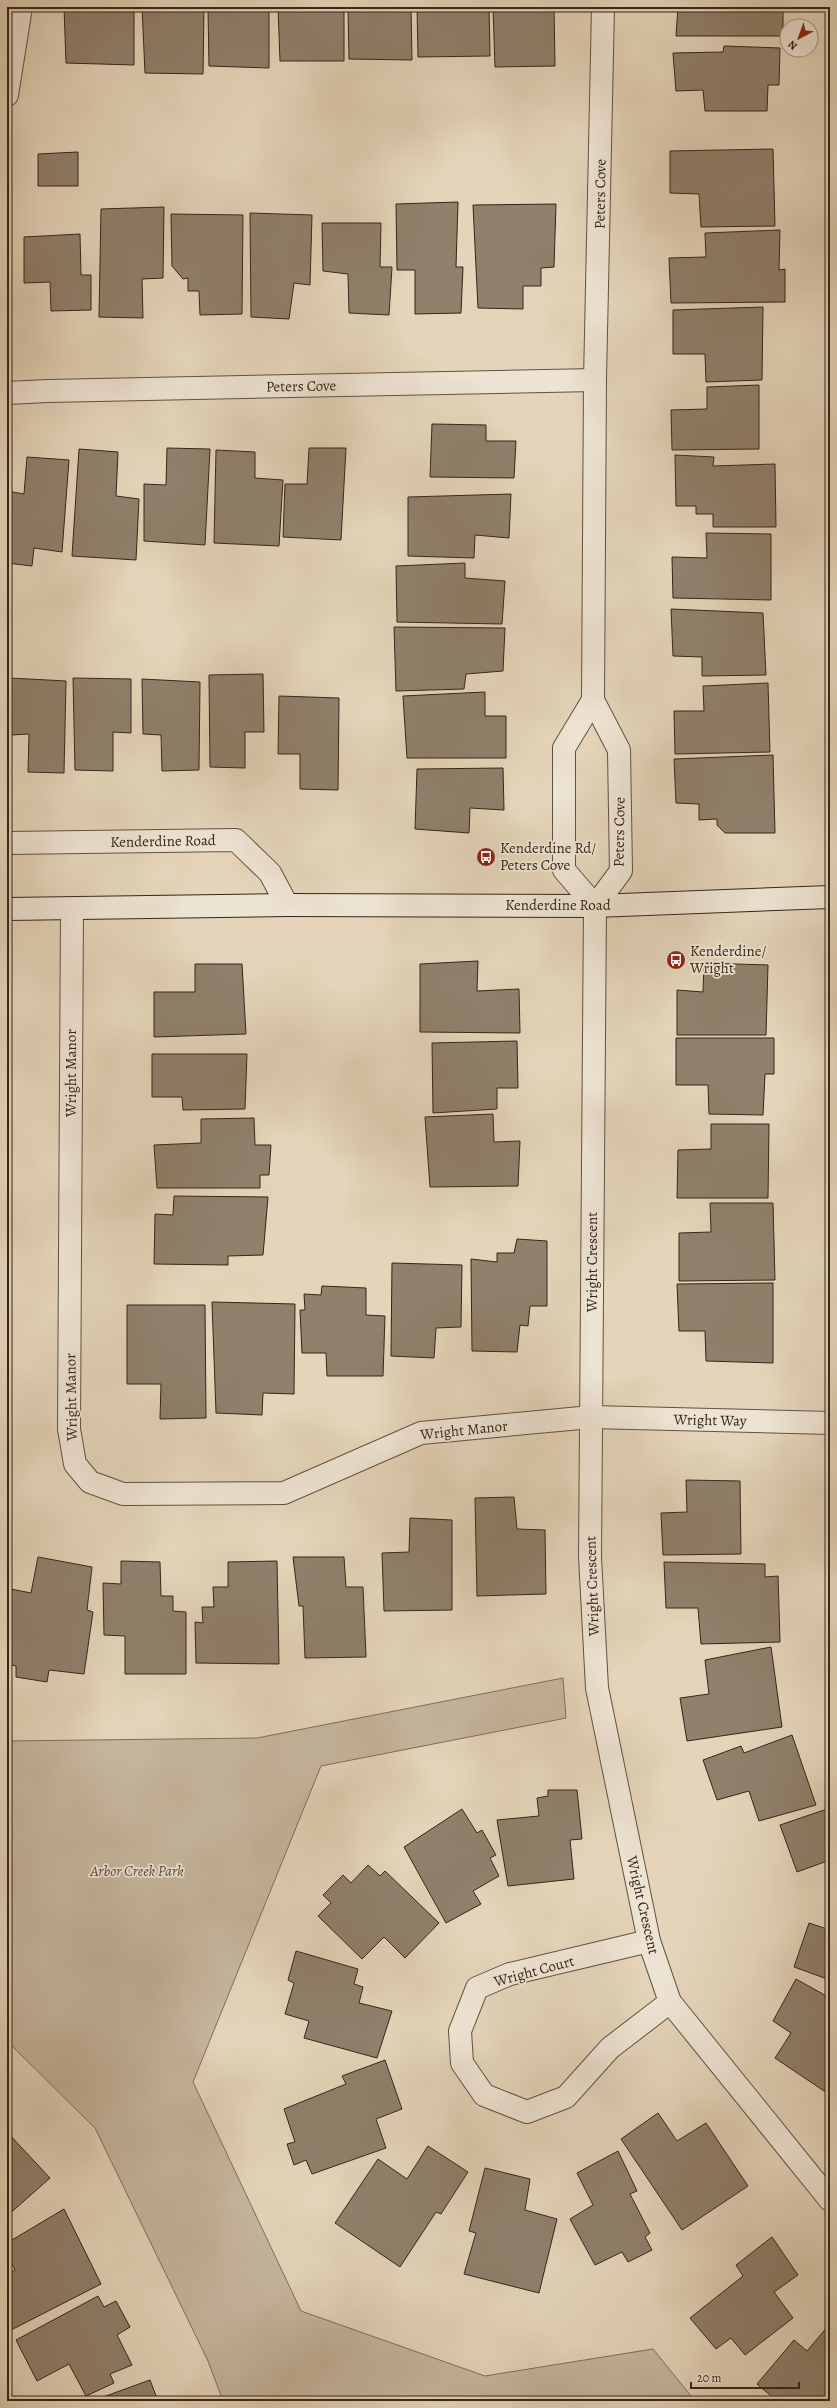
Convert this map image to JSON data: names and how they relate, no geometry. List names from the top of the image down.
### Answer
{
  "streets": {
    "street": [
      "Peters Cove",
      "Kenderdine Road",
      "Wright Manor",
      "Wright Crescent",
      "Wright Way",
      "Wright Court"
    ]
  },
  "crossings": [
    ["Peters Cove", "Kenderdine Road"],
    ["Peters Cove", "Wright Crescent"],
    ["Kenderdine Road", "Wright Manor"],
    ["Kenderdine Road", "Wright Crescent"],
    ["Wright Manor", "Wright Crescent"],
    ["Wright Manor", "Wright Way"],
    ["Wright Crescent", "Wright Way"],
    ["Wright Crescent", "Wright Court"]
  ],
  "parks": ["Arbor Creek Park"],
  "places": {
    "bus stop": ["Kenderdine Rd/ Peters Cove", "Kenderdine/ Wright"]
  },
  "scale_bar": "20 m",
  "north": "bottom left"
}
